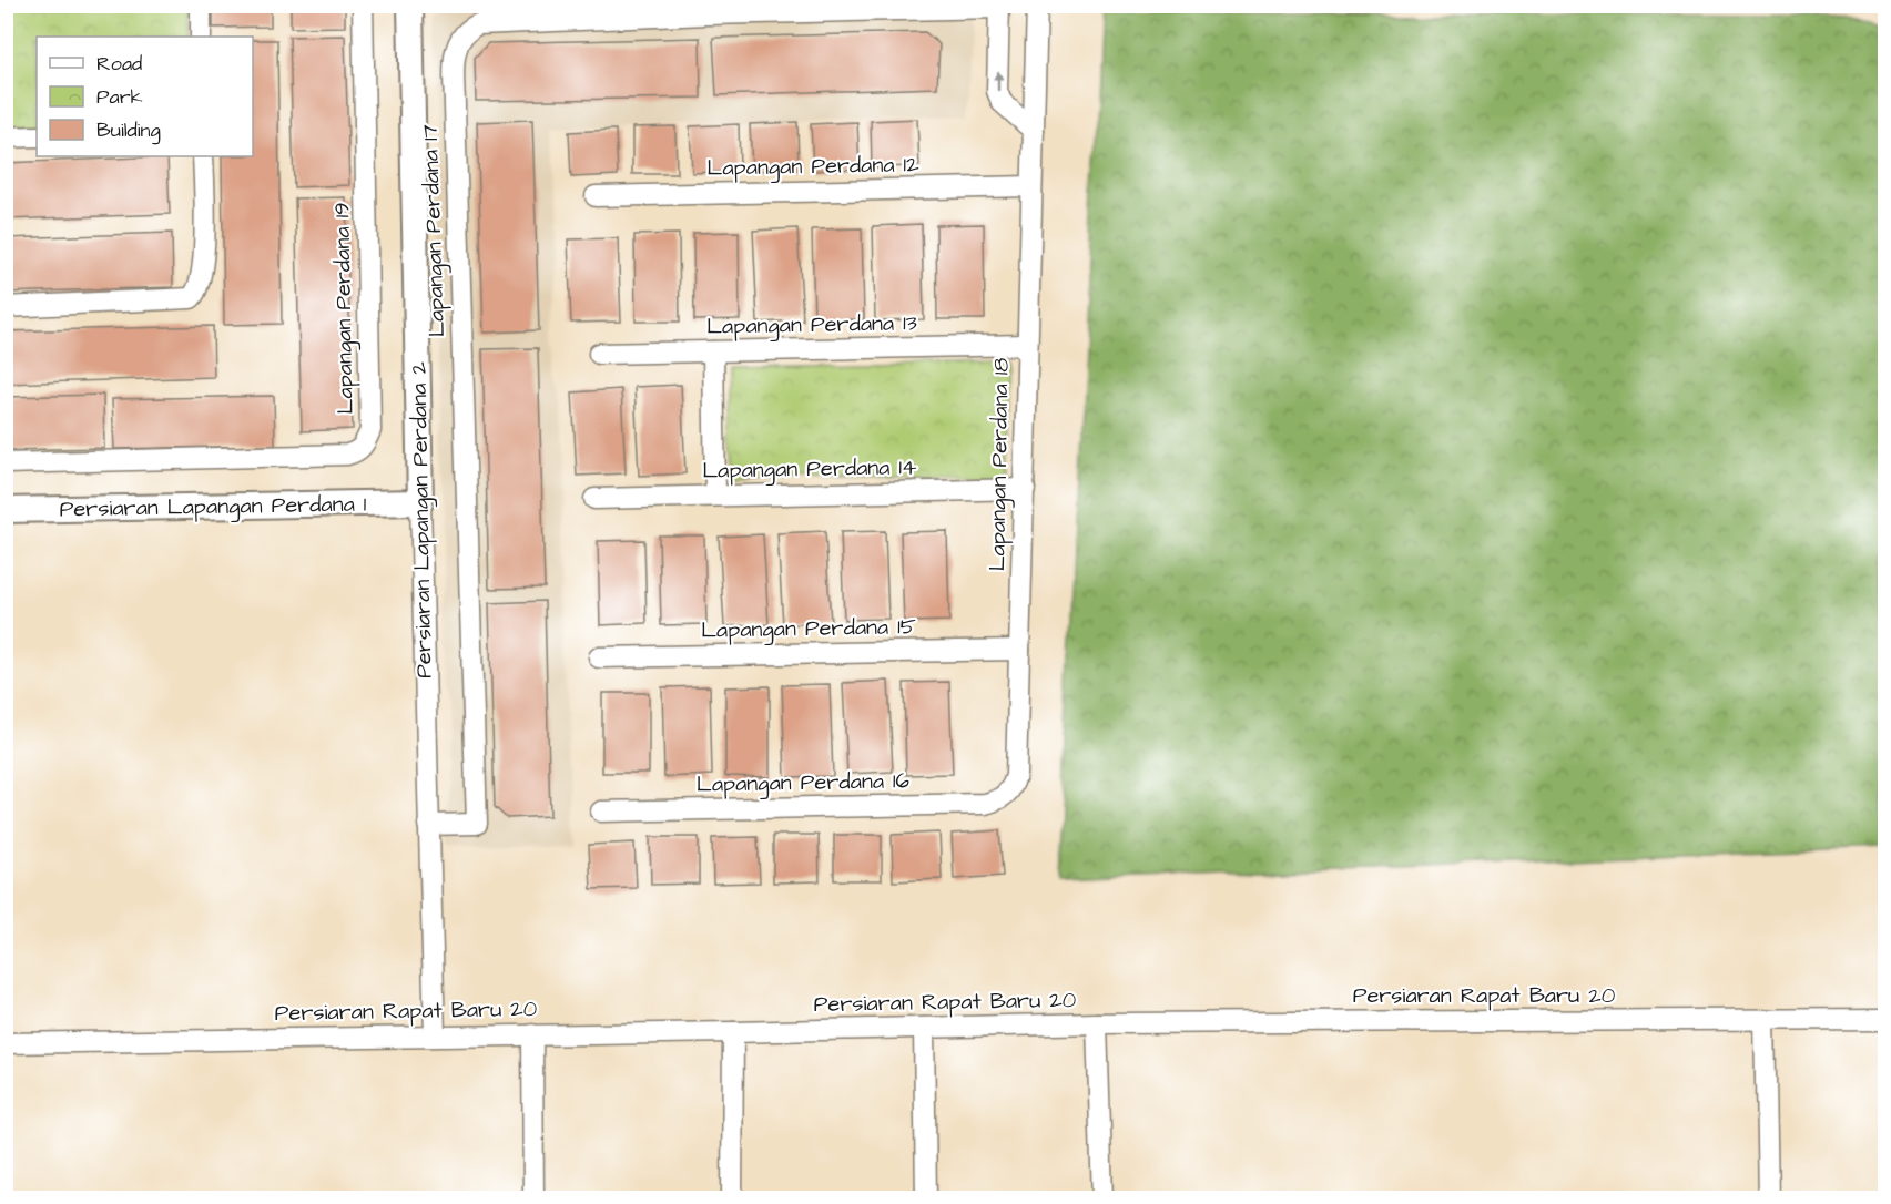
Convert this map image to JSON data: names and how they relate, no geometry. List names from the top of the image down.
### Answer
{
  "streets": {
    "street": [
      "Lapangan Perdana 12",
      "Lapangan Perdana 17",
      "Lapangan Perdana 19",
      "Lapangan Perdana 13",
      "Lapangan Perdana 18",
      "Lapangan Perdana 14",
      "Persiaran Lapangan Perdana 1",
      "Persiaran Lapangan Perdana 2",
      "Lapangan Perdana 15",
      "Lapangan Perdana 16",
      "Persiaran Rapat Baru 20"
    ]
  },
  "crossings": [
    ["Lapangan Perdana 12", "Lapangan Perdana 18"],
    ["Lapangan Perdana 17", "Persiaran Lapangan Perdana 2"],
    ["Lapangan Perdana 13", "Lapangan Perdana 18"],
    ["Lapangan Perdana 18", "Lapangan Perdana 14"],
    ["Lapangan Perdana 18", "Lapangan Perdana 15"],
    ["Lapangan Perdana 18", "Lapangan Perdana 16"],
    ["Persiaran Lapangan Perdana 1", "Persiaran Lapangan Perdana 2"],
    ["Persiaran Lapangan Perdana 2", "Persiaran Rapat Baru 20"]
  ],
  "legend": ["Road", "Park", "Building"]
}
